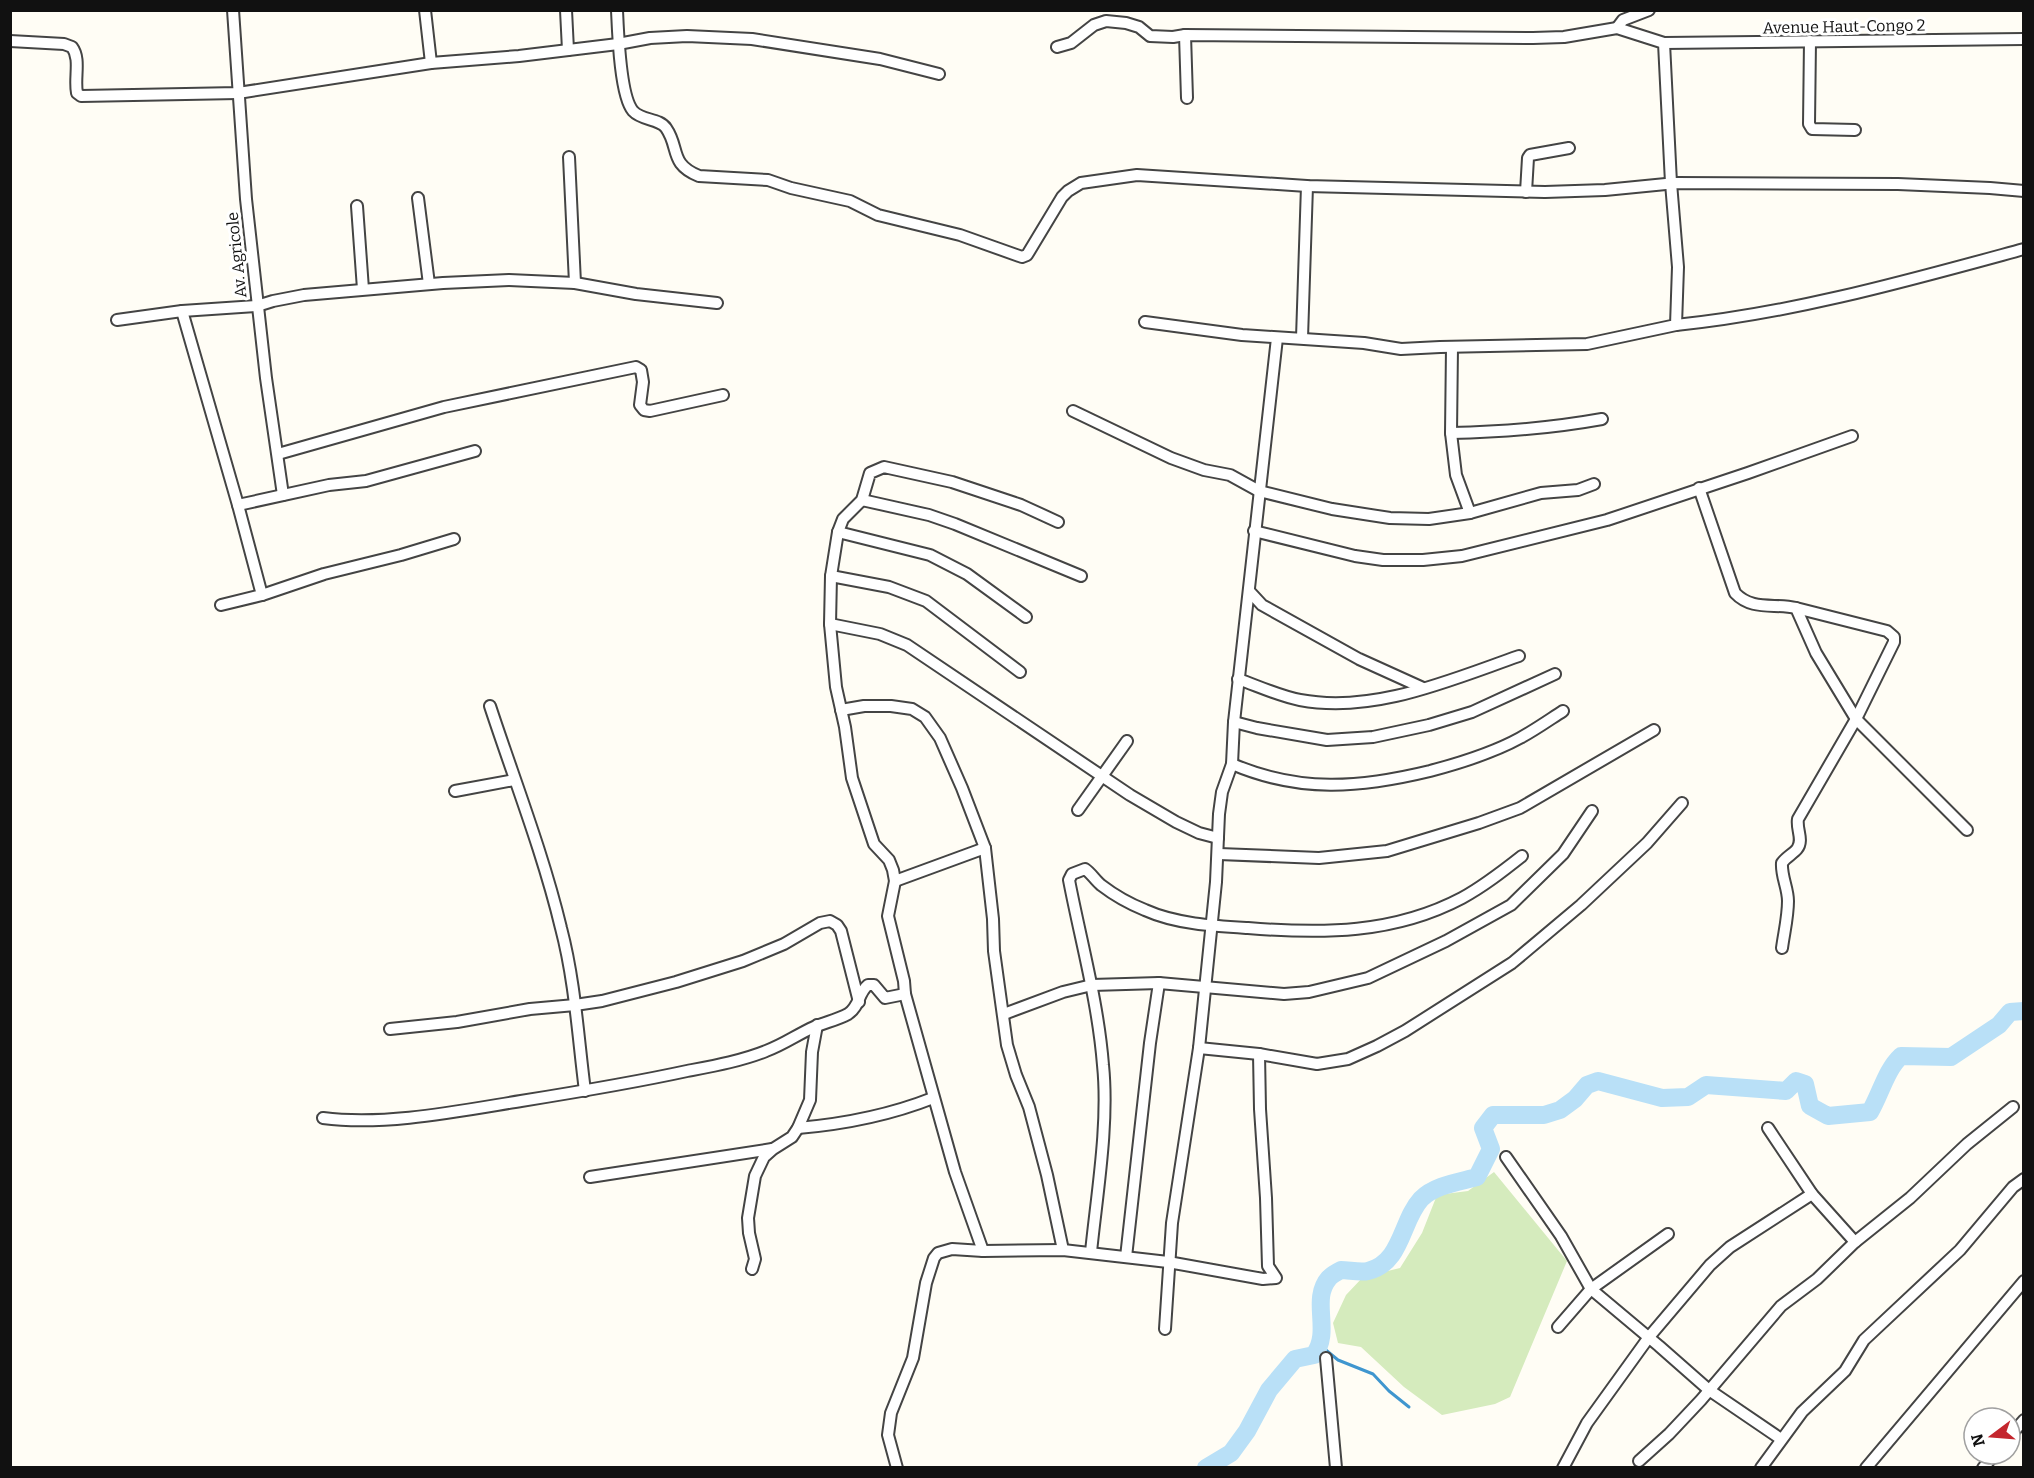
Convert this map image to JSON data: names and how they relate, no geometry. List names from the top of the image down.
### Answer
{
  "streets": {
    "street": ["Avenue Haut-Congo 2", "Av. Agricole"]
  },
  "north": "left"
}
